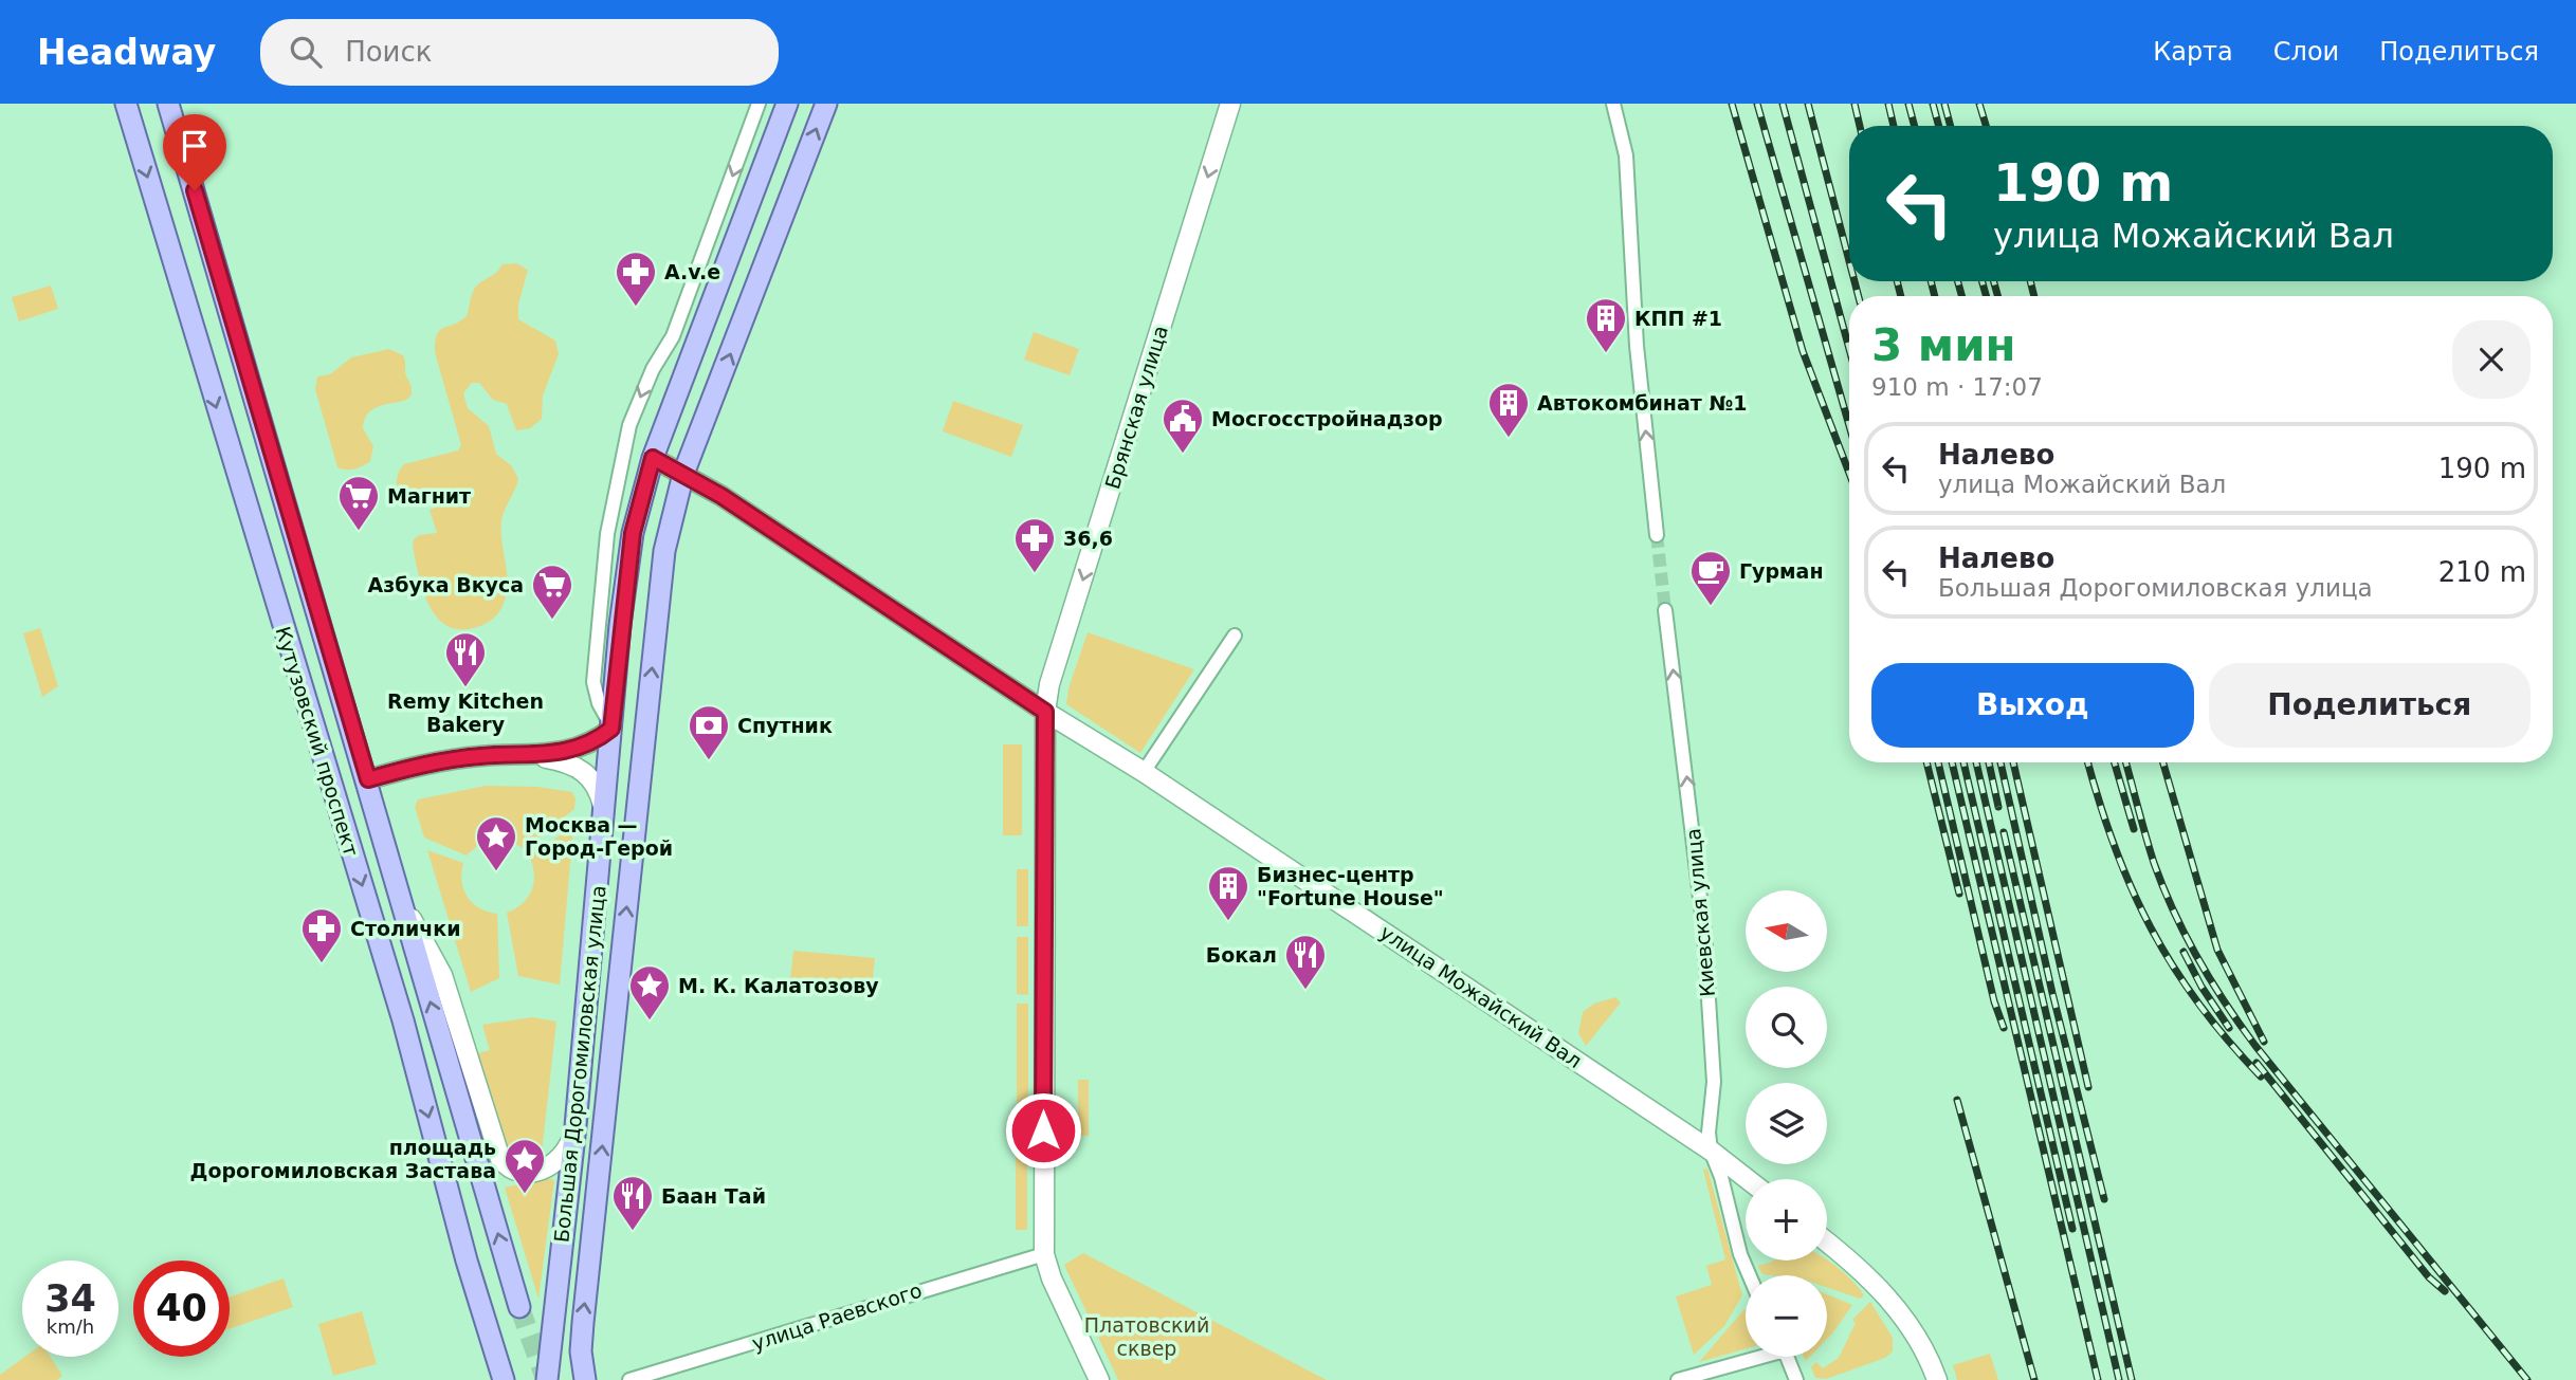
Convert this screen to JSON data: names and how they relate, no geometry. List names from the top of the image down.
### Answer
{
  "streets": {
    "main road": ["Кутузовский проспект", "Большая Дорогомиловская улица"],
    "street": [
      "Брянская улица",
      "Киевская улица",
      "улица Можайский Вал",
      "улица Раевского"
    ]
  },
  "crossings": [
    ["Брянская улица", "улица Можайский Вал"],
    ["Брянская улица", "улица Раевского"],
    ["Киевская улица", "улица Можайский Вал"],
    ["улица Можайский Вал", "Большая Дорогомиловская улица"]
  ],
  "one_way": ["Брянская улица", "Киевская улица"],
  "parks": ["Платовский сквер"],
  "places": {
    "pharmacy": ["A.v.e", "36,6", "Столички"],
    "building": ["КПП #1", "Автокомбинат №1", "Бизнес-центр \"Fortune House\""],
    "public building": ["Мосгосстройнадзор"],
    "supermarket": ["Магнит", "Азбука Вкуса"],
    "cafe": ["Гурман"],
    "restaurant": ["Remy Kitchen Bakery", "Бокал", "Баан Тай"],
    "bank": ["Спутник"],
    "place": ["Москва — Город-Герой", "М. К. Калатозову", "площадь Дорогомиловская Застава"]
  },
  "north": "left",
  "page": {
    "header": "Headway",
    "search": "Поиск",
    "nav": ["Карта", "Слои", "Поделиться"],
    "turn": ["190 m", "улица Можайский Вал"],
    "heading": ["3 мин", "910 m · 17:07"],
    "list": [
      {
        "name": "Налево",
        "note": "улица Можайский Вал",
        "value": "190 m"
      },
      {
        "name": "Налево",
        "note": "Большая Дорогомиловская улица",
        "value": "210 m"
      }
    ],
    "buttons": ["Выход", "Поделиться"],
    "map_buttons": ["+", "−"],
    "speed": "34 km/h",
    "limit": "40"
  }
}
